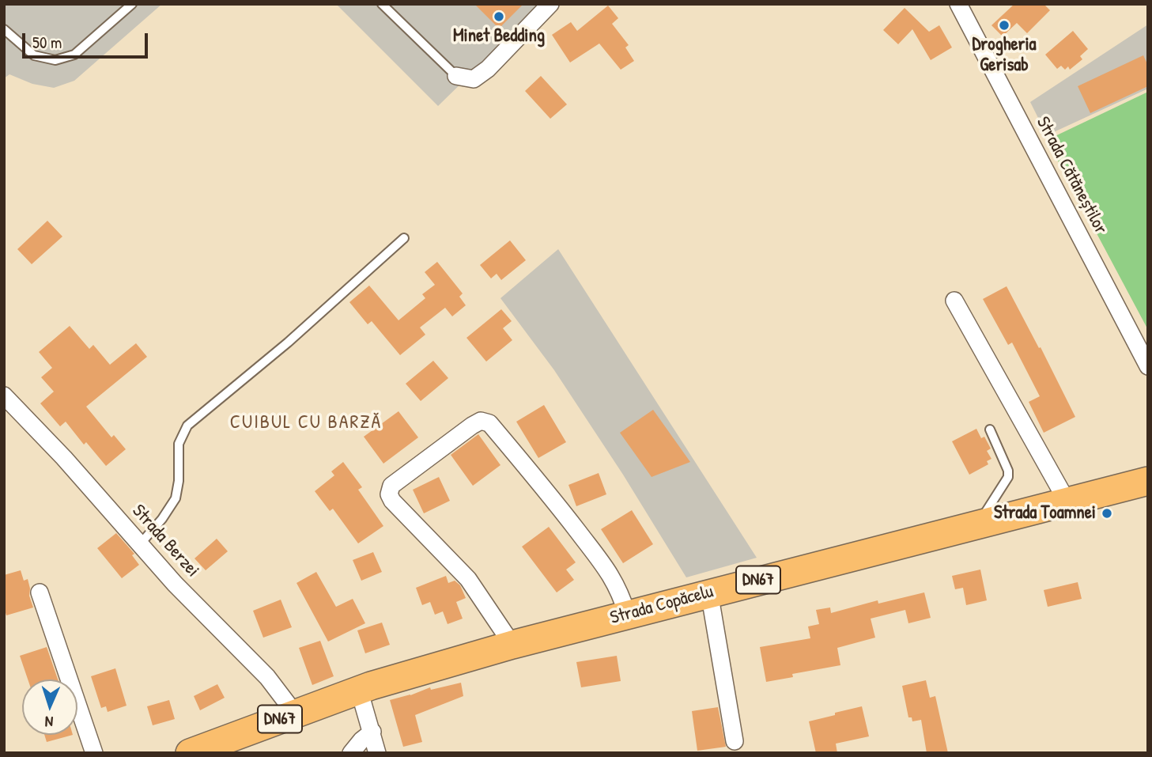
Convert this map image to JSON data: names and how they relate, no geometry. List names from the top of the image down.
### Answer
{
  "streets": {
    "main road": ["DN67", "Strada Copăcelu"],
    "street": ["Strada Cătăneștilor", "Strada Berzei"]
  },
  "crossings": [
    ["Strada Berzei", "DN67"],
    ["DN67", "Strada Copăcelu"]
  ],
  "districts": ["CUIBUL CU BARZĂ"],
  "places": ["Minet Bedding", "Drogheria Gerisab", "Strada Toamnei"],
  "scale_bar": "50 m",
  "north": "bottom"
}
